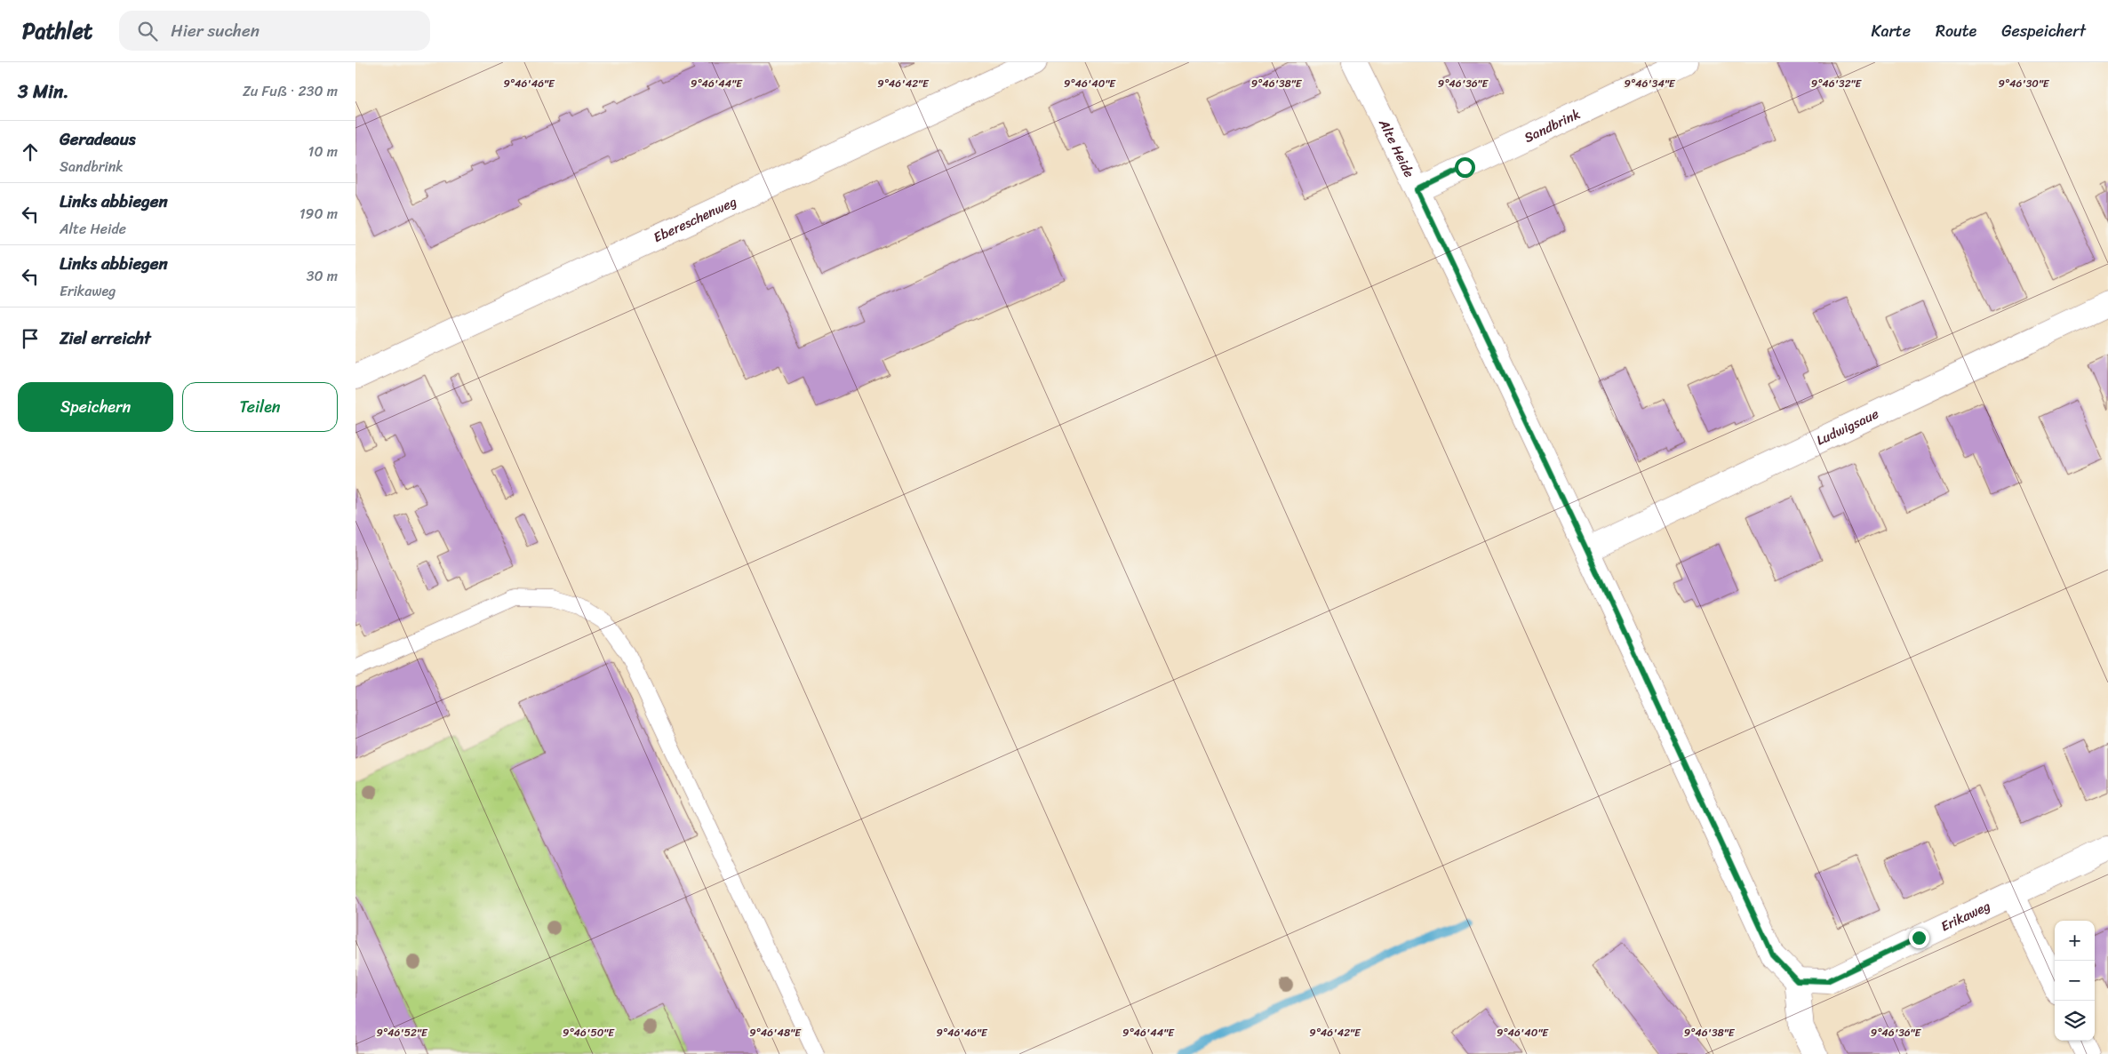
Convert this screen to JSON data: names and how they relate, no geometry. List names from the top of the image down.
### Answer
{
  "streets": {
    "street": [
      "Sandbrink",
      "Alte Heide",
      "Ebereschenweg",
      "Ludwigsaue",
      "Erikaweg"
    ]
  },
  "crossings": [
    ["Sandbrink", "Alte Heide"],
    ["Alte Heide", "Ludwigsaue"],
    ["Alte Heide", "Erikaweg"]
  ],
  "page": {
    "header": "Pathlet",
    "search": "Hier suchen",
    "nav": ["Karte", "Route", "Gespeichert"],
    "heading": ["3 Min.", "Zu Fuß · 230 m"],
    "list": [
      ["Geradeaus", "Sandbrink", "10 m"],
      ["Links abbiegen", "Alte Heide", "190 m"],
      ["Links abbiegen", "Erikaweg", "30 m"],
      "Ziel erreicht"
    ],
    "buttons": ["Speichern", "Teilen"],
    "map_buttons": ["+", "−"]
  },
  "coordinates": [
    "9°46'46\"E",
    "9°46'44\"E",
    "9°46'42\"E",
    "9°46'40\"E",
    "9°46'38\"E",
    "9°46'36\"E",
    "9°46'34\"E",
    "9°46'32\"E",
    "9°46'30\"E",
    "9°46'52\"E",
    "9°46'50\"E",
    "9°46'48\"E"
  ]
}
